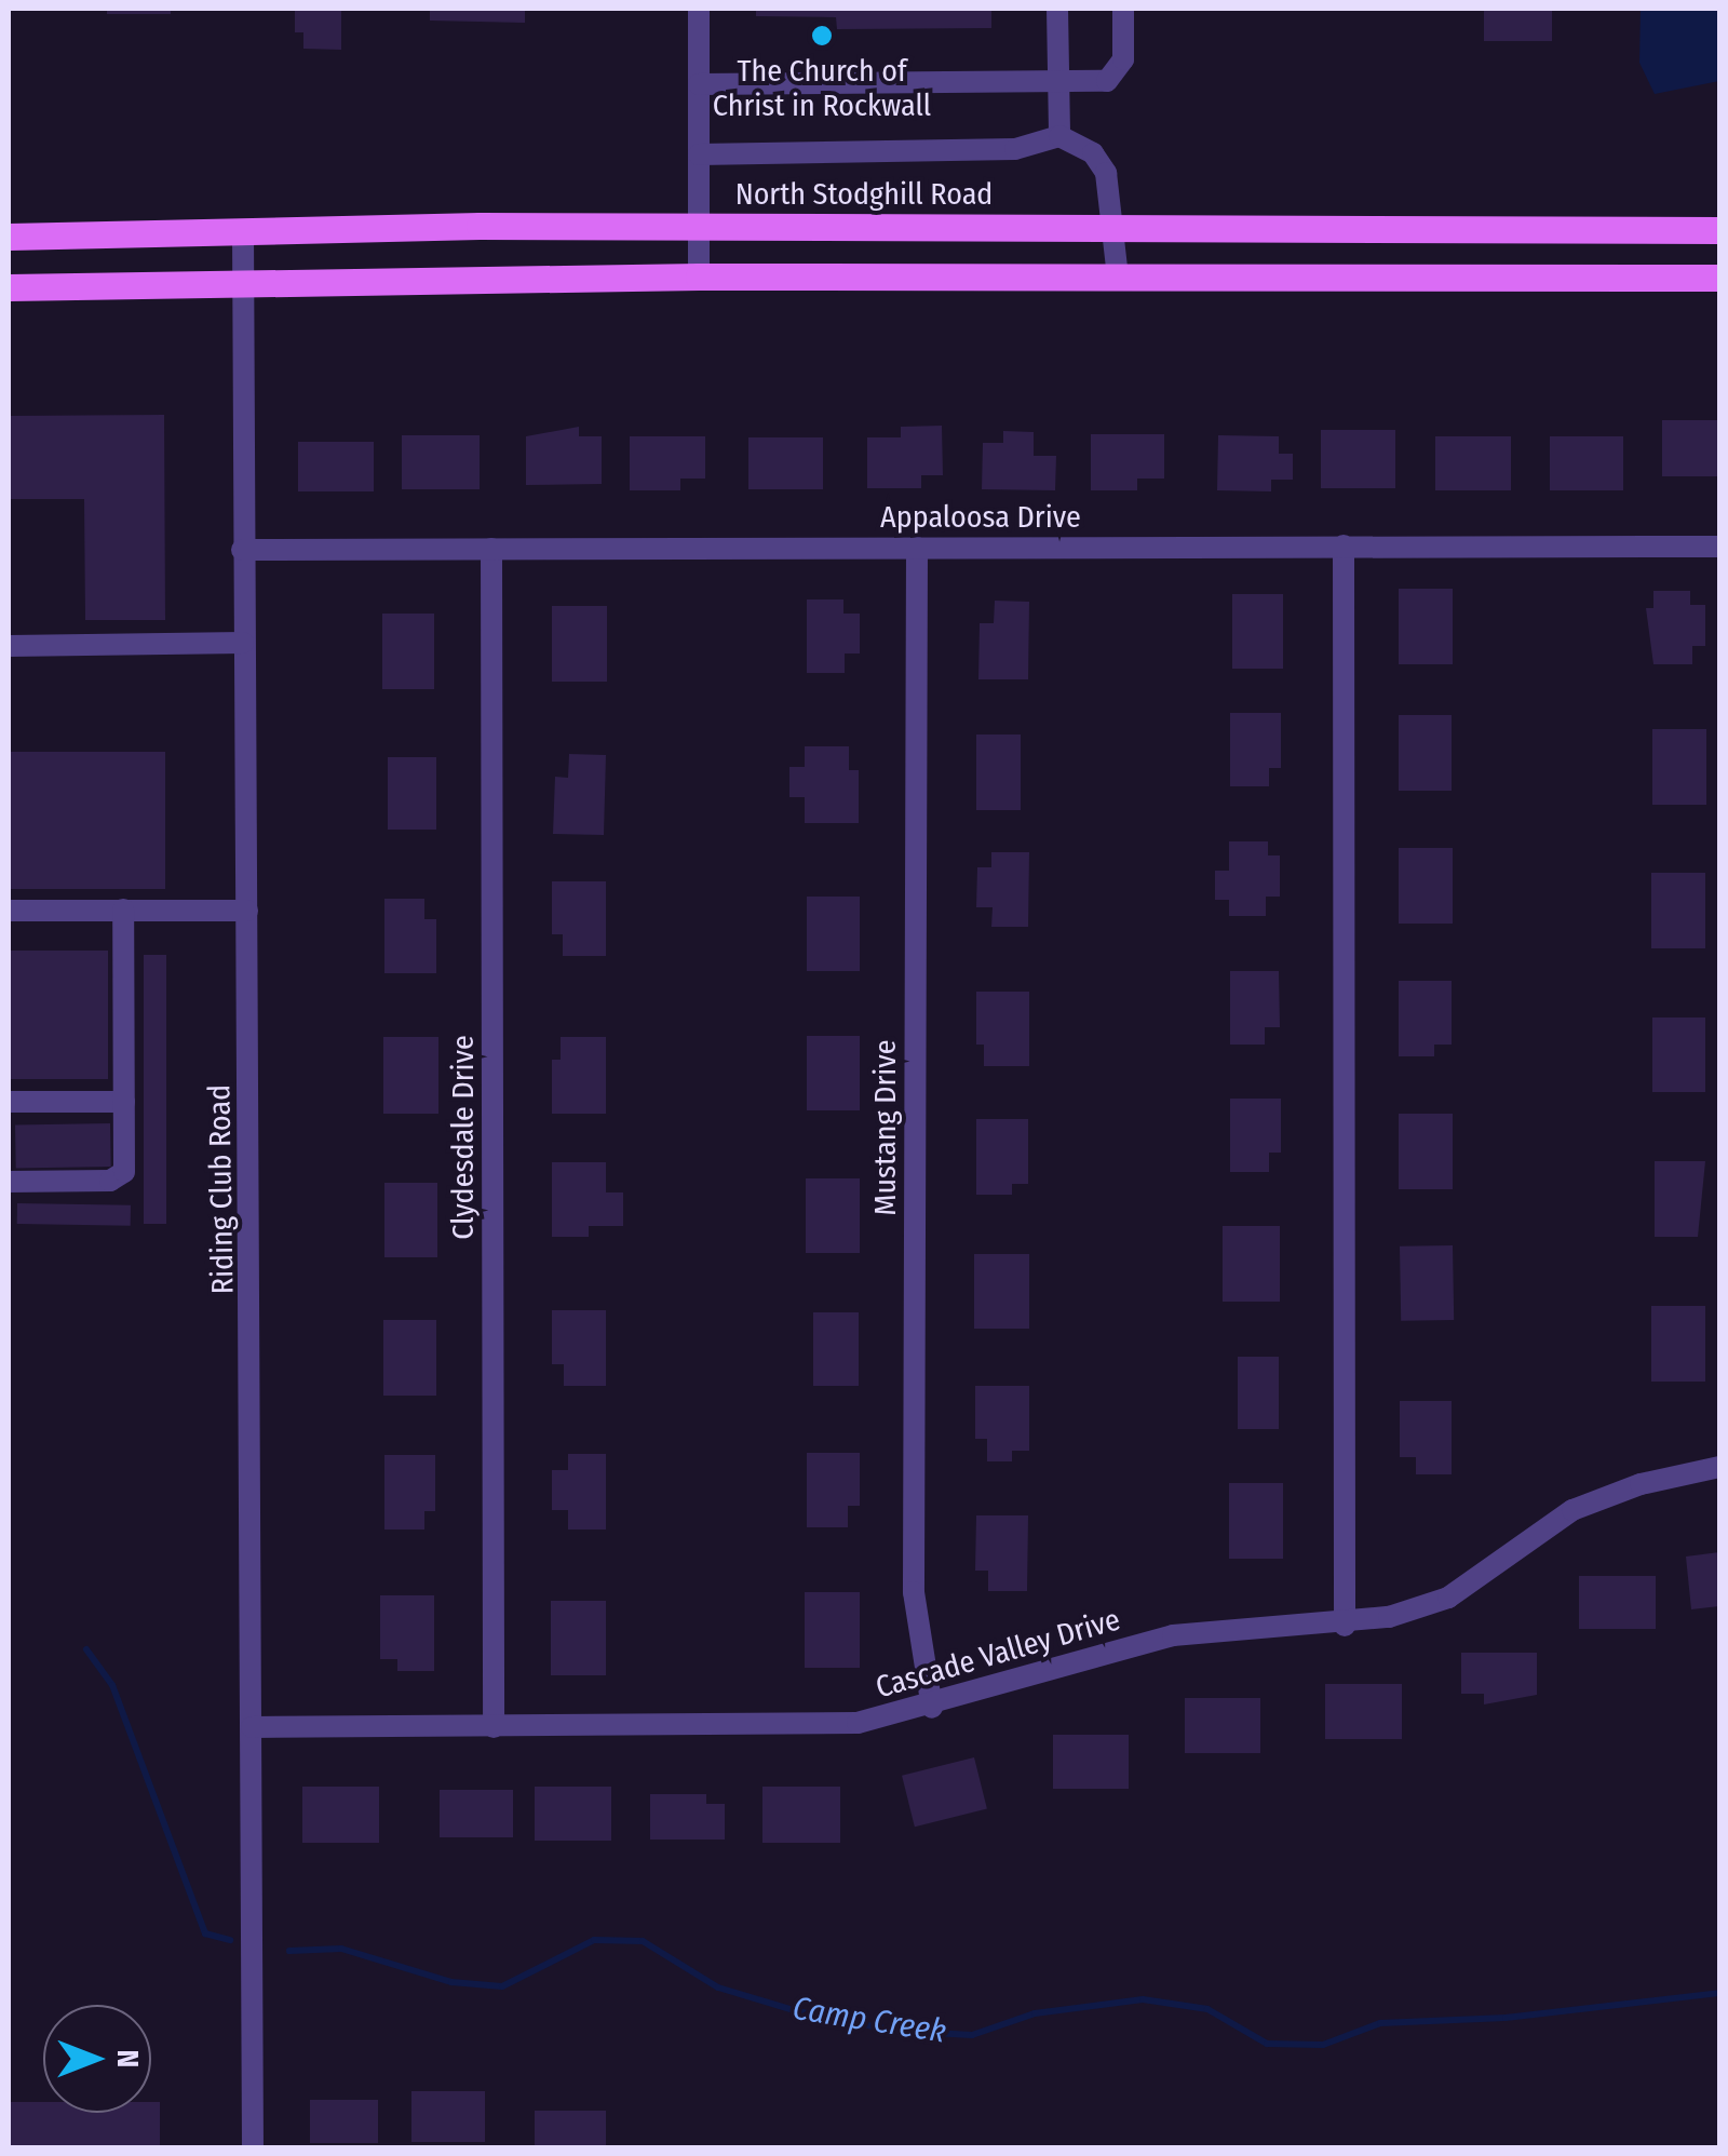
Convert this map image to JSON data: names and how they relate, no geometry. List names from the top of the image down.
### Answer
{
  "streets": {
    "main road": ["North Stodghill Road"],
    "street": [
      "Appaloosa Drive",
      "Mustang Drive",
      "Clydesdale Drive",
      "Riding Club Road",
      "Cascade Valley Drive"
    ]
  },
  "crossings": [
    ["North Stodghill Road", "Riding Club Road"],
    ["Appaloosa Drive", "Mustang Drive"],
    ["Appaloosa Drive", "Clydesdale Drive"],
    ["Appaloosa Drive", "Riding Club Road"],
    ["Mustang Drive", "Cascade Valley Drive"],
    ["Clydesdale Drive", "Cascade Valley Drive"],
    ["Riding Club Road", "Cascade Valley Drive"]
  ],
  "water": ["Camp Creek"],
  "places": ["The Church of Christ in Rockwall"],
  "north": "right"
}
